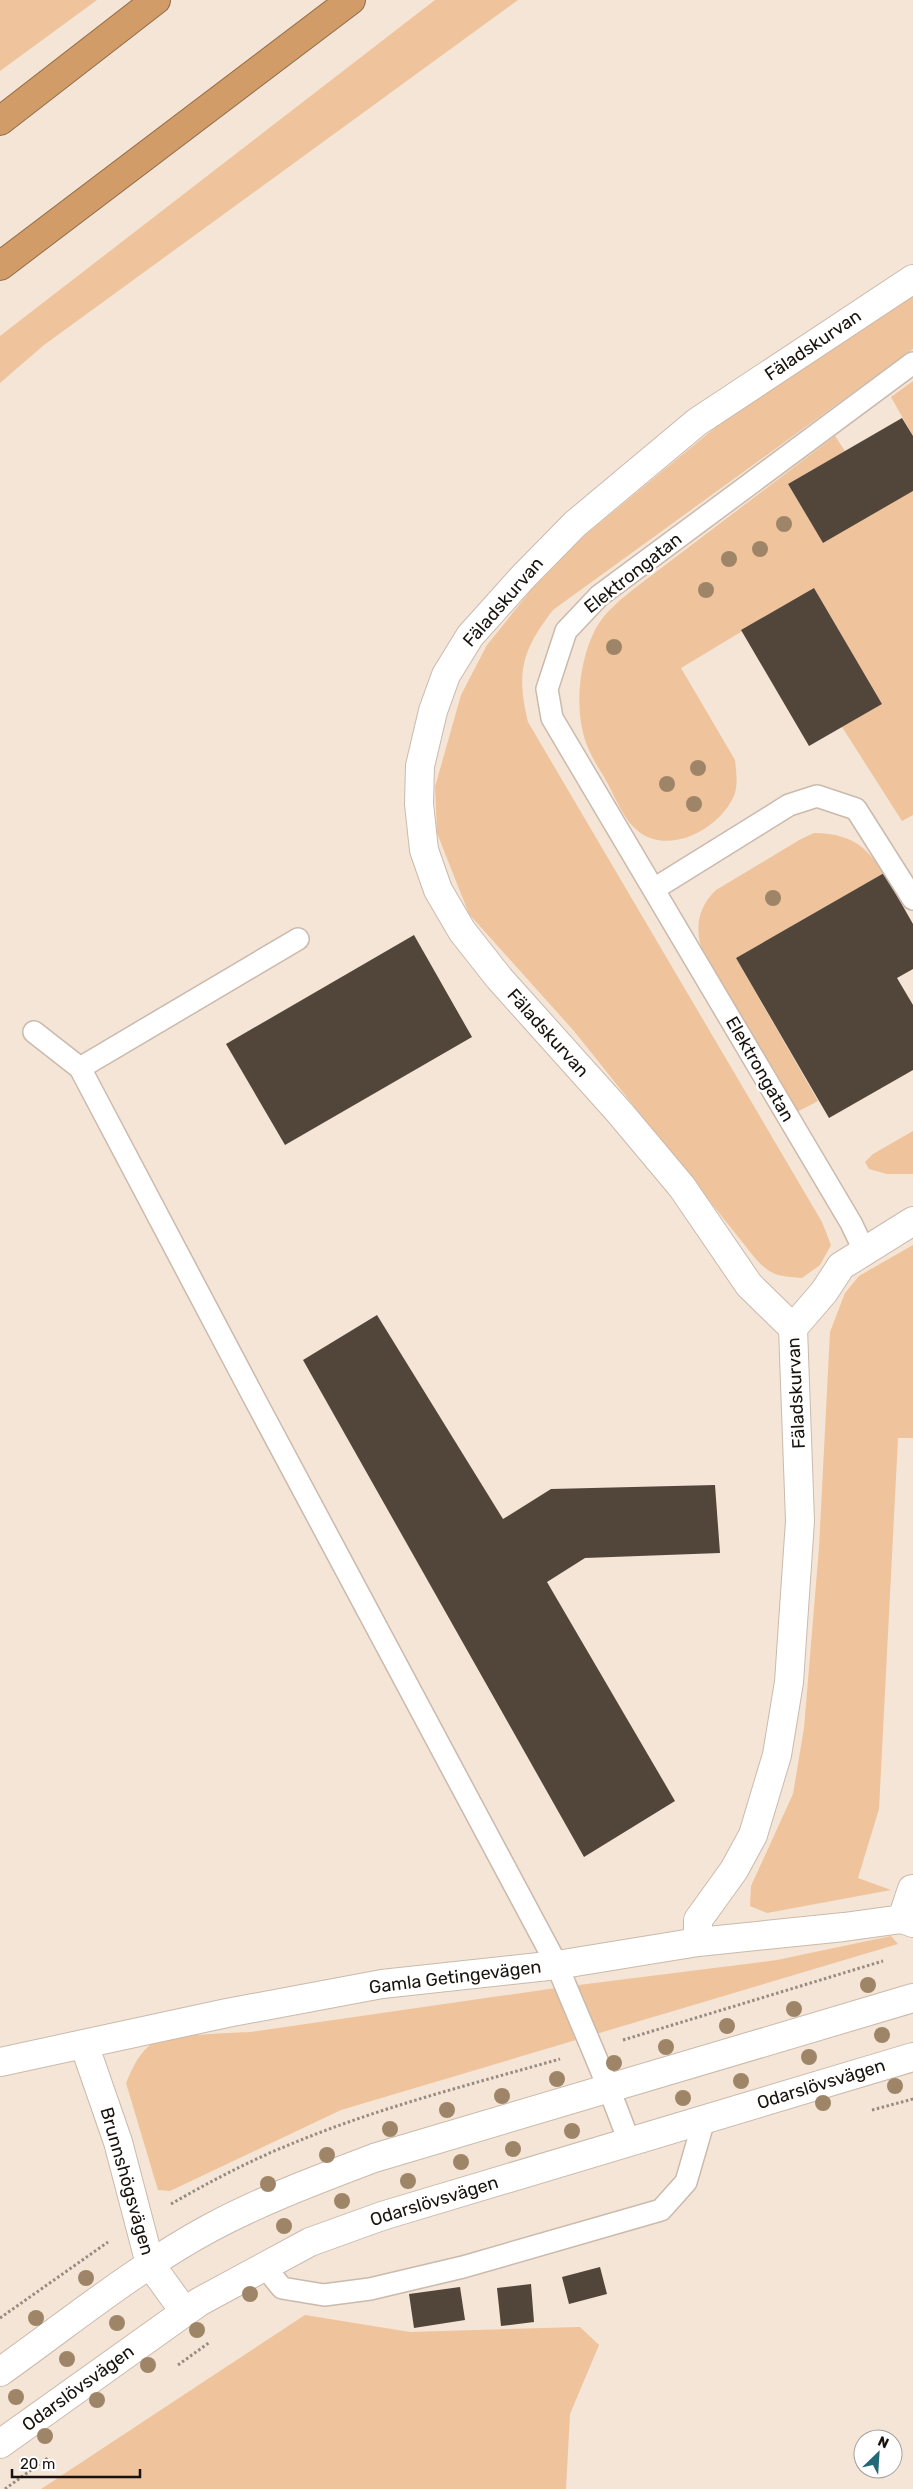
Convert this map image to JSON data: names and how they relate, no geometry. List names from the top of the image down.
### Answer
{
  "streets": {
    "street": [
      "Fäladskurvan",
      "Gamla Getingevägen",
      "Odarslövsvägen",
      "Brunnshögsvägen"
    ],
    "lane": ["Elektrongatan"]
  },
  "crossings": [
    ["Fäladskurvan", "Gamla Getingevägen"],
    ["Gamla Getingevägen", "Brunnshögsvägen"],
    ["Odarslövsvägen", "Brunnshögsvägen"]
  ],
  "scale_bar": "20 m",
  "north": "top right"
}
